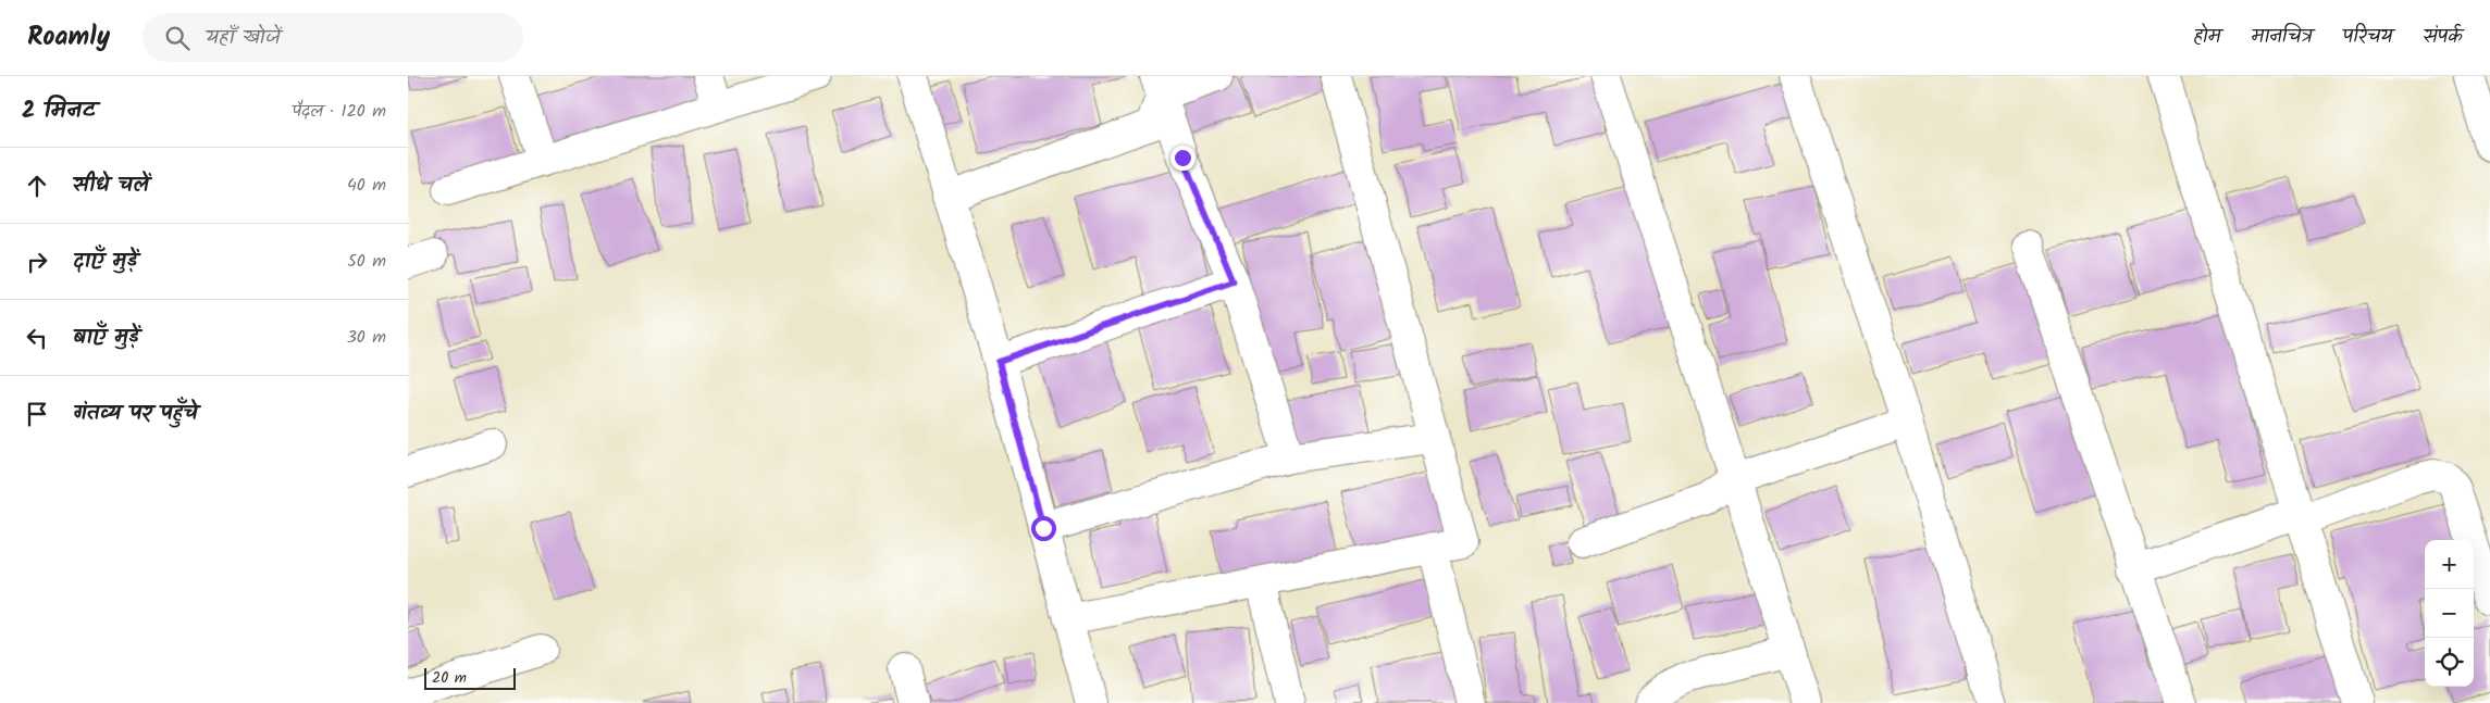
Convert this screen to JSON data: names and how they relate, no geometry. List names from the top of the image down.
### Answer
{
  "scale_bar": "20 m",
  "page": {
    "header": "Roamly",
    "search": "यहाँ खोजें",
    "nav": [
      "होम",
      "मानचित्र",
      "परिचय",
      "संपर्क"
    ],
    "heading": ["2 मिनट", "पैदल · 120 m"],
    "list": [
      ["सीधे चलें", "40 m"],
      ["दाएँ मुड़ें", "50 m"],
      ["बाएँ मुड़ें", "30 m"],
      "गंतव्य पर पहुँचे"
    ],
    "map_buttons": ["+", "−"],
    "scale": "20 m"
  }
}
